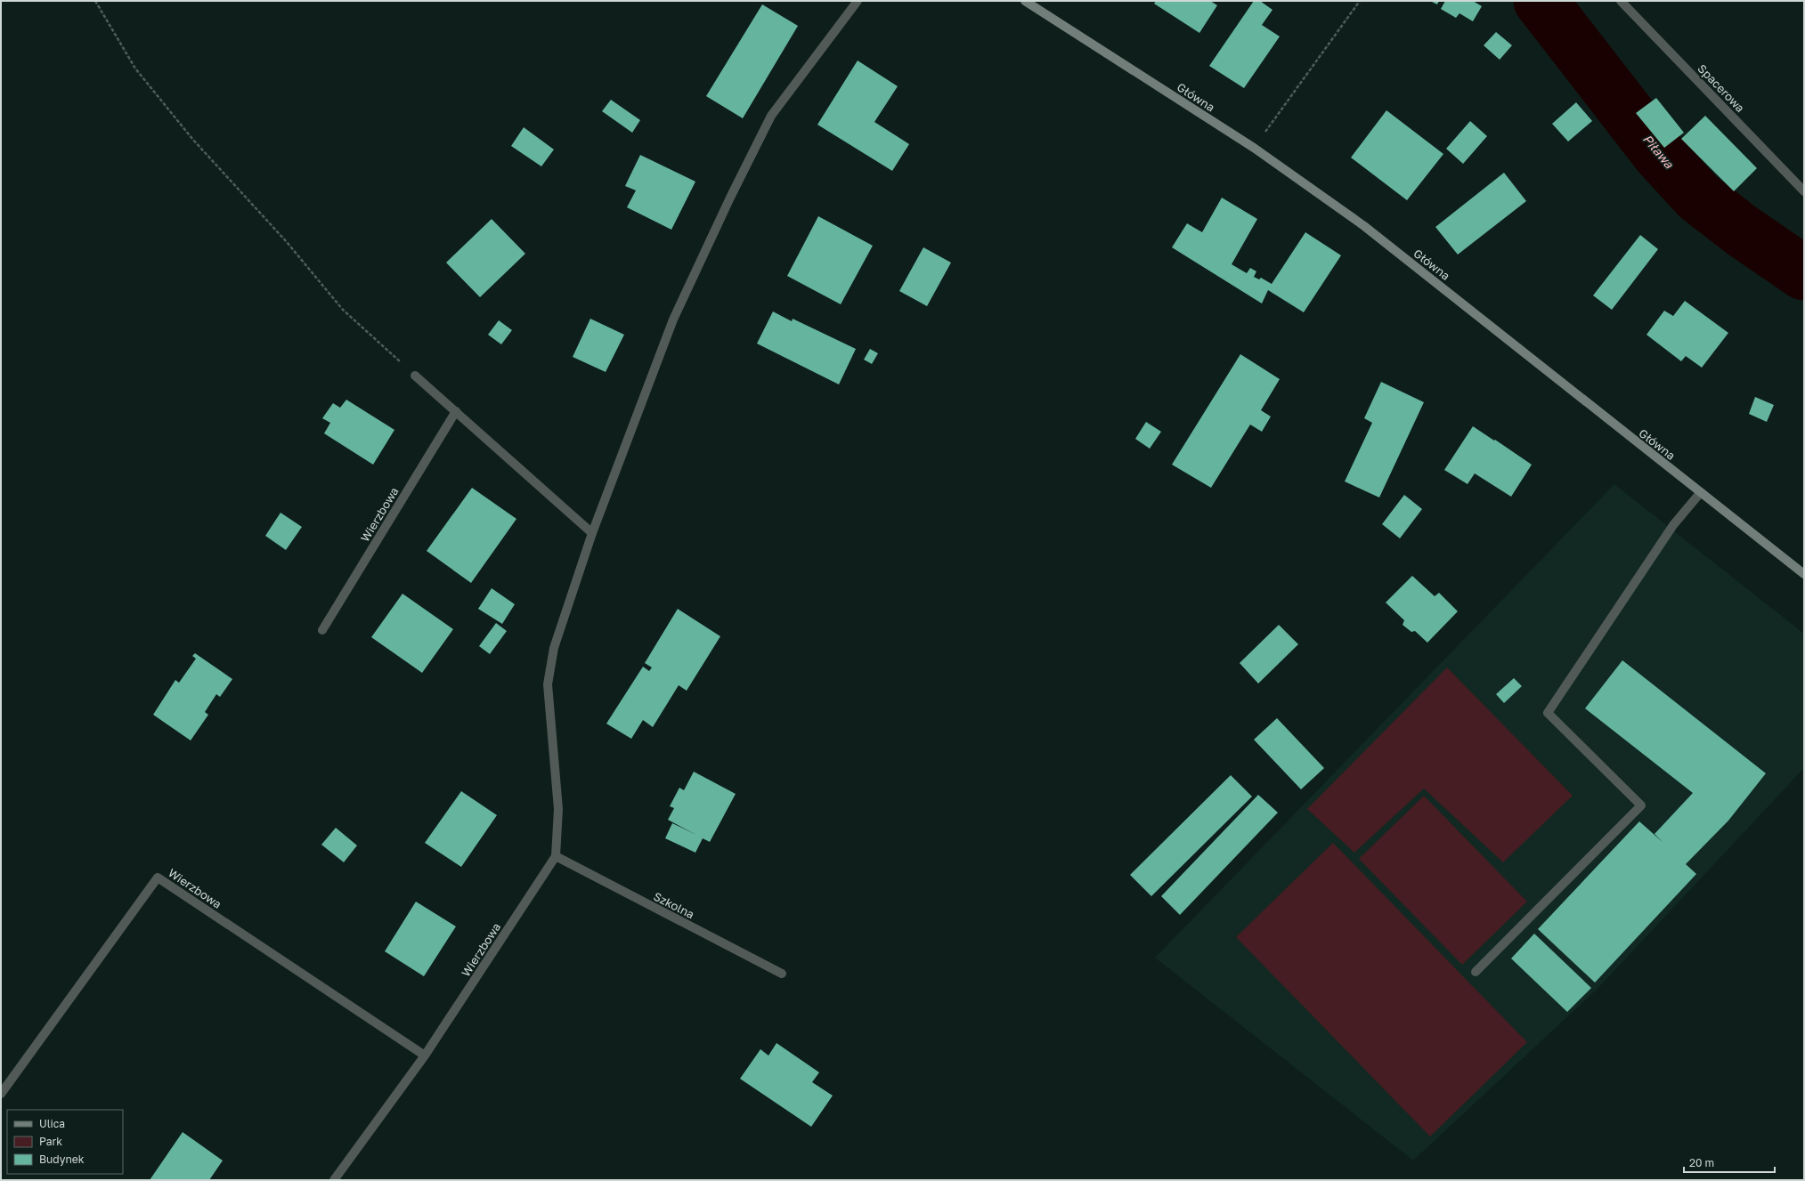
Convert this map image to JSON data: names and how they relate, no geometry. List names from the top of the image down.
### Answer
{
  "streets": {
    "main road": ["Główna"],
    "street": ["Spacerowa", "Wierzbowa", "Szkolna"]
  },
  "crossings": [
    ["Wierzbowa", "Szkolna"]
  ],
  "water": ["Piława"],
  "legend": ["Ulica", "Park", "Budynek"],
  "scale_bar": "20 m"
}
